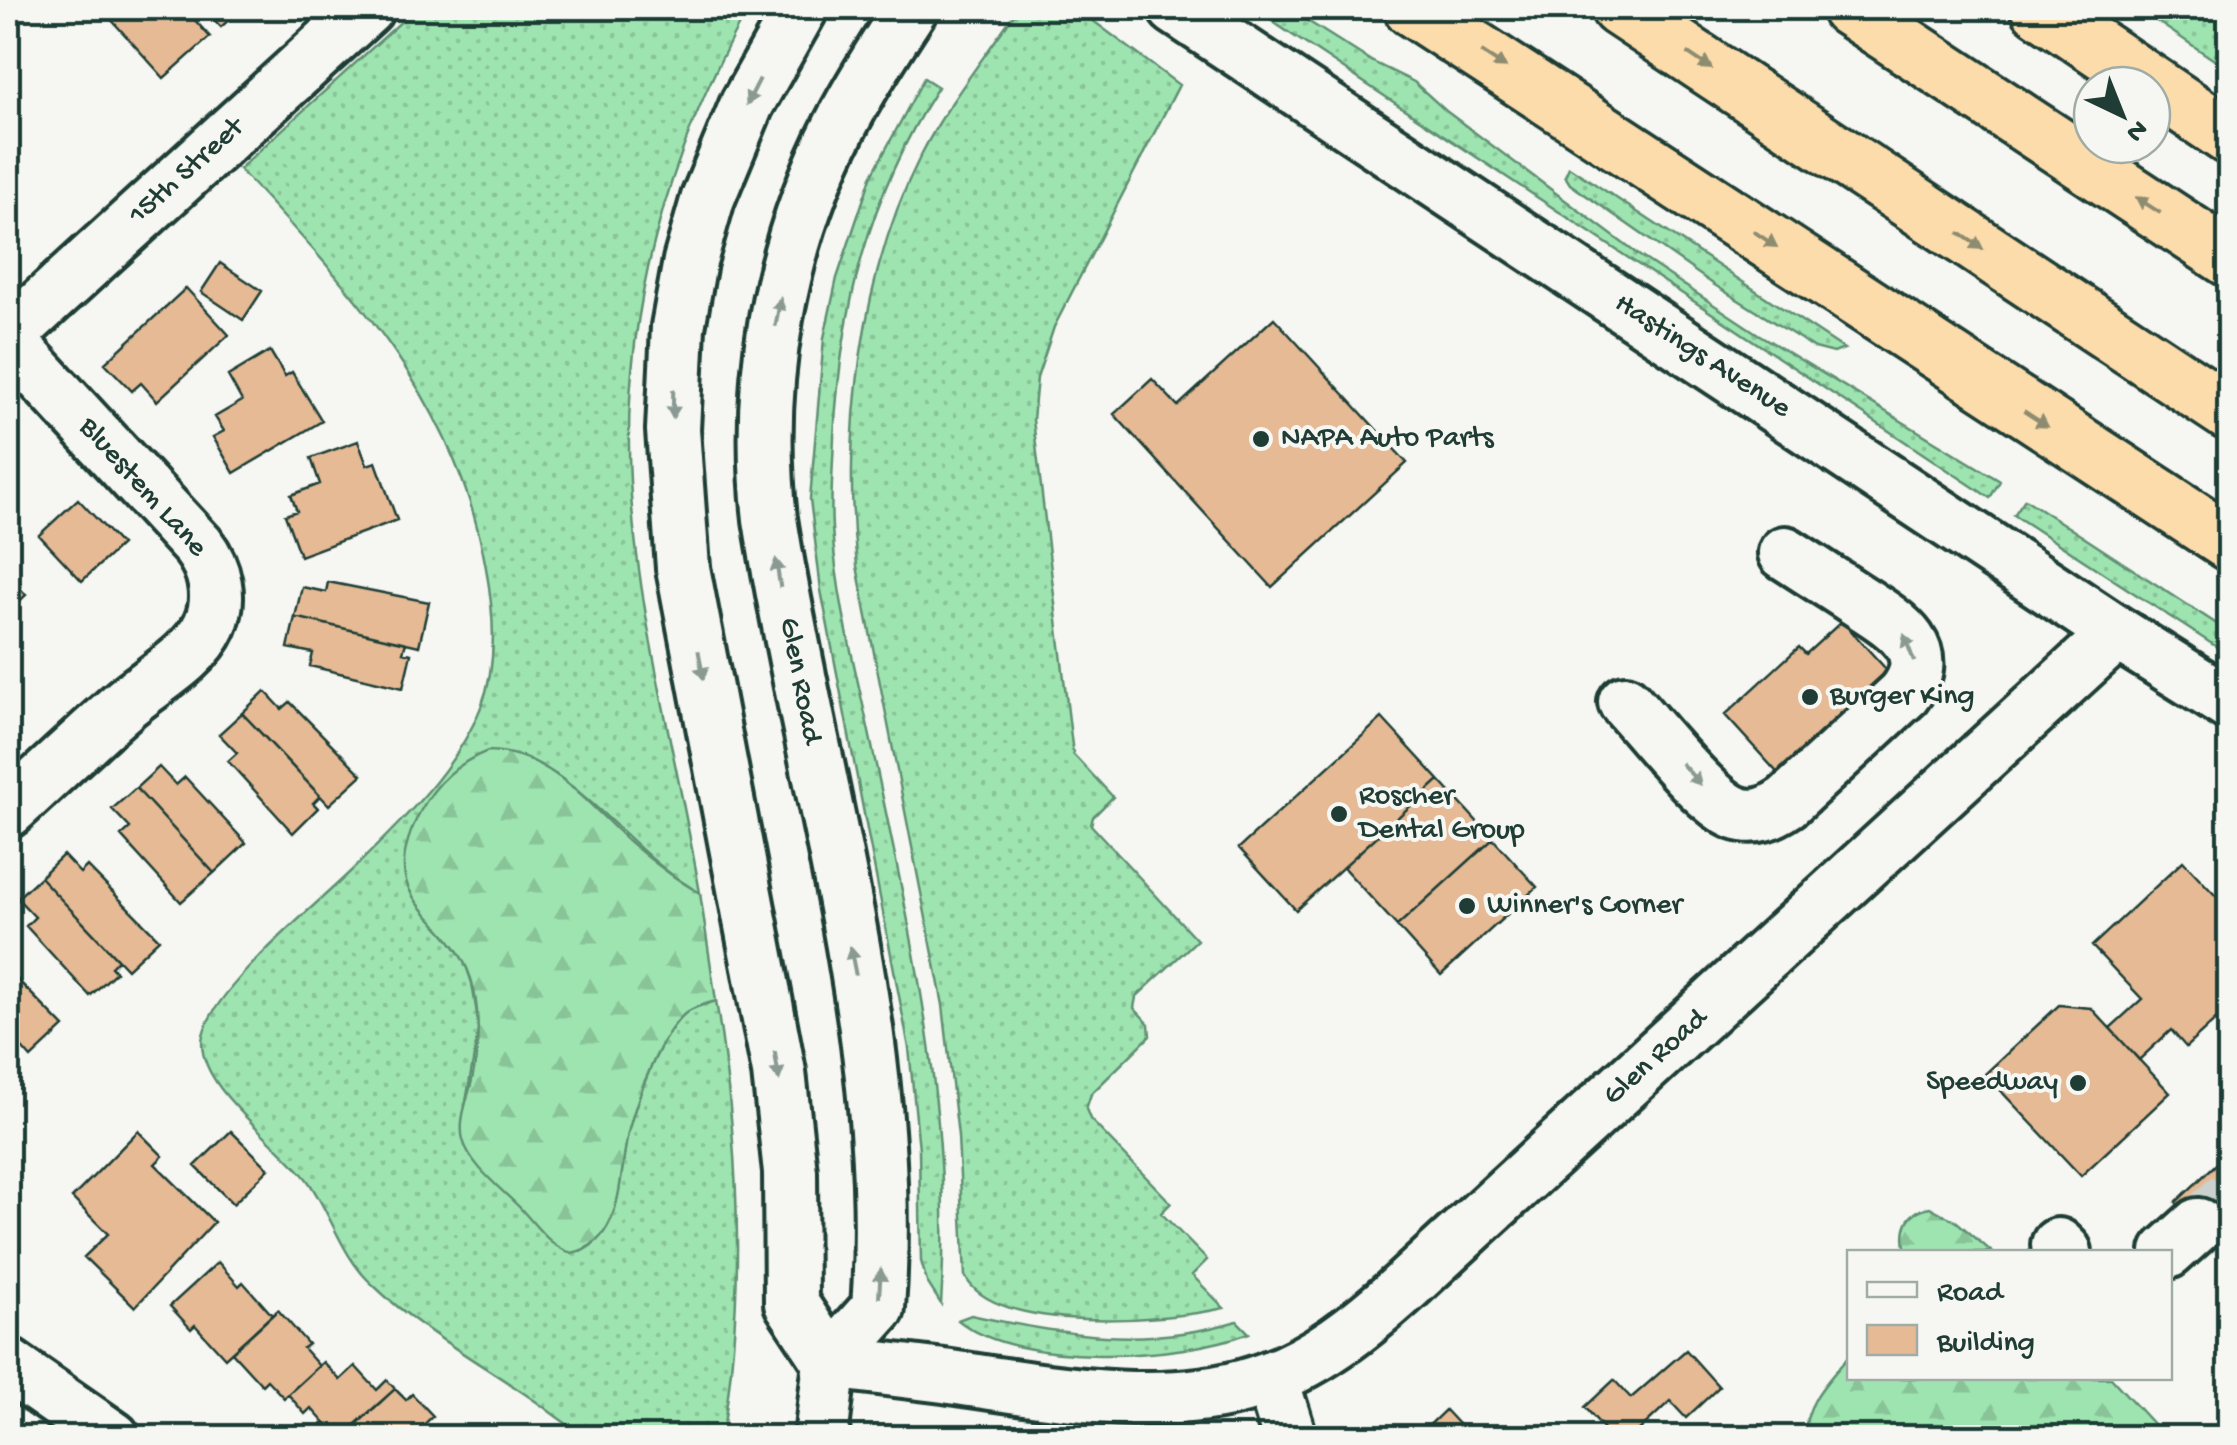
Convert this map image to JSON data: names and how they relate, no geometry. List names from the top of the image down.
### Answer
{
  "streets": {
    "street": [
      "15th Street",
      "Hastings Avenue",
      "Bluestem Lane",
      "Glen Road"
    ]
  },
  "crossings": [
    ["15th Street", "Bluestem Lane"],
    ["Hastings Avenue", "Glen Road"]
  ],
  "places": [
    "NAPA Auto Parts",
    "Burger King",
    "Roscher Dental Group",
    "Winner's Corner",
    "Speedway"
  ],
  "legend": ["Road", "Building"],
  "north": "bottom right"
}
